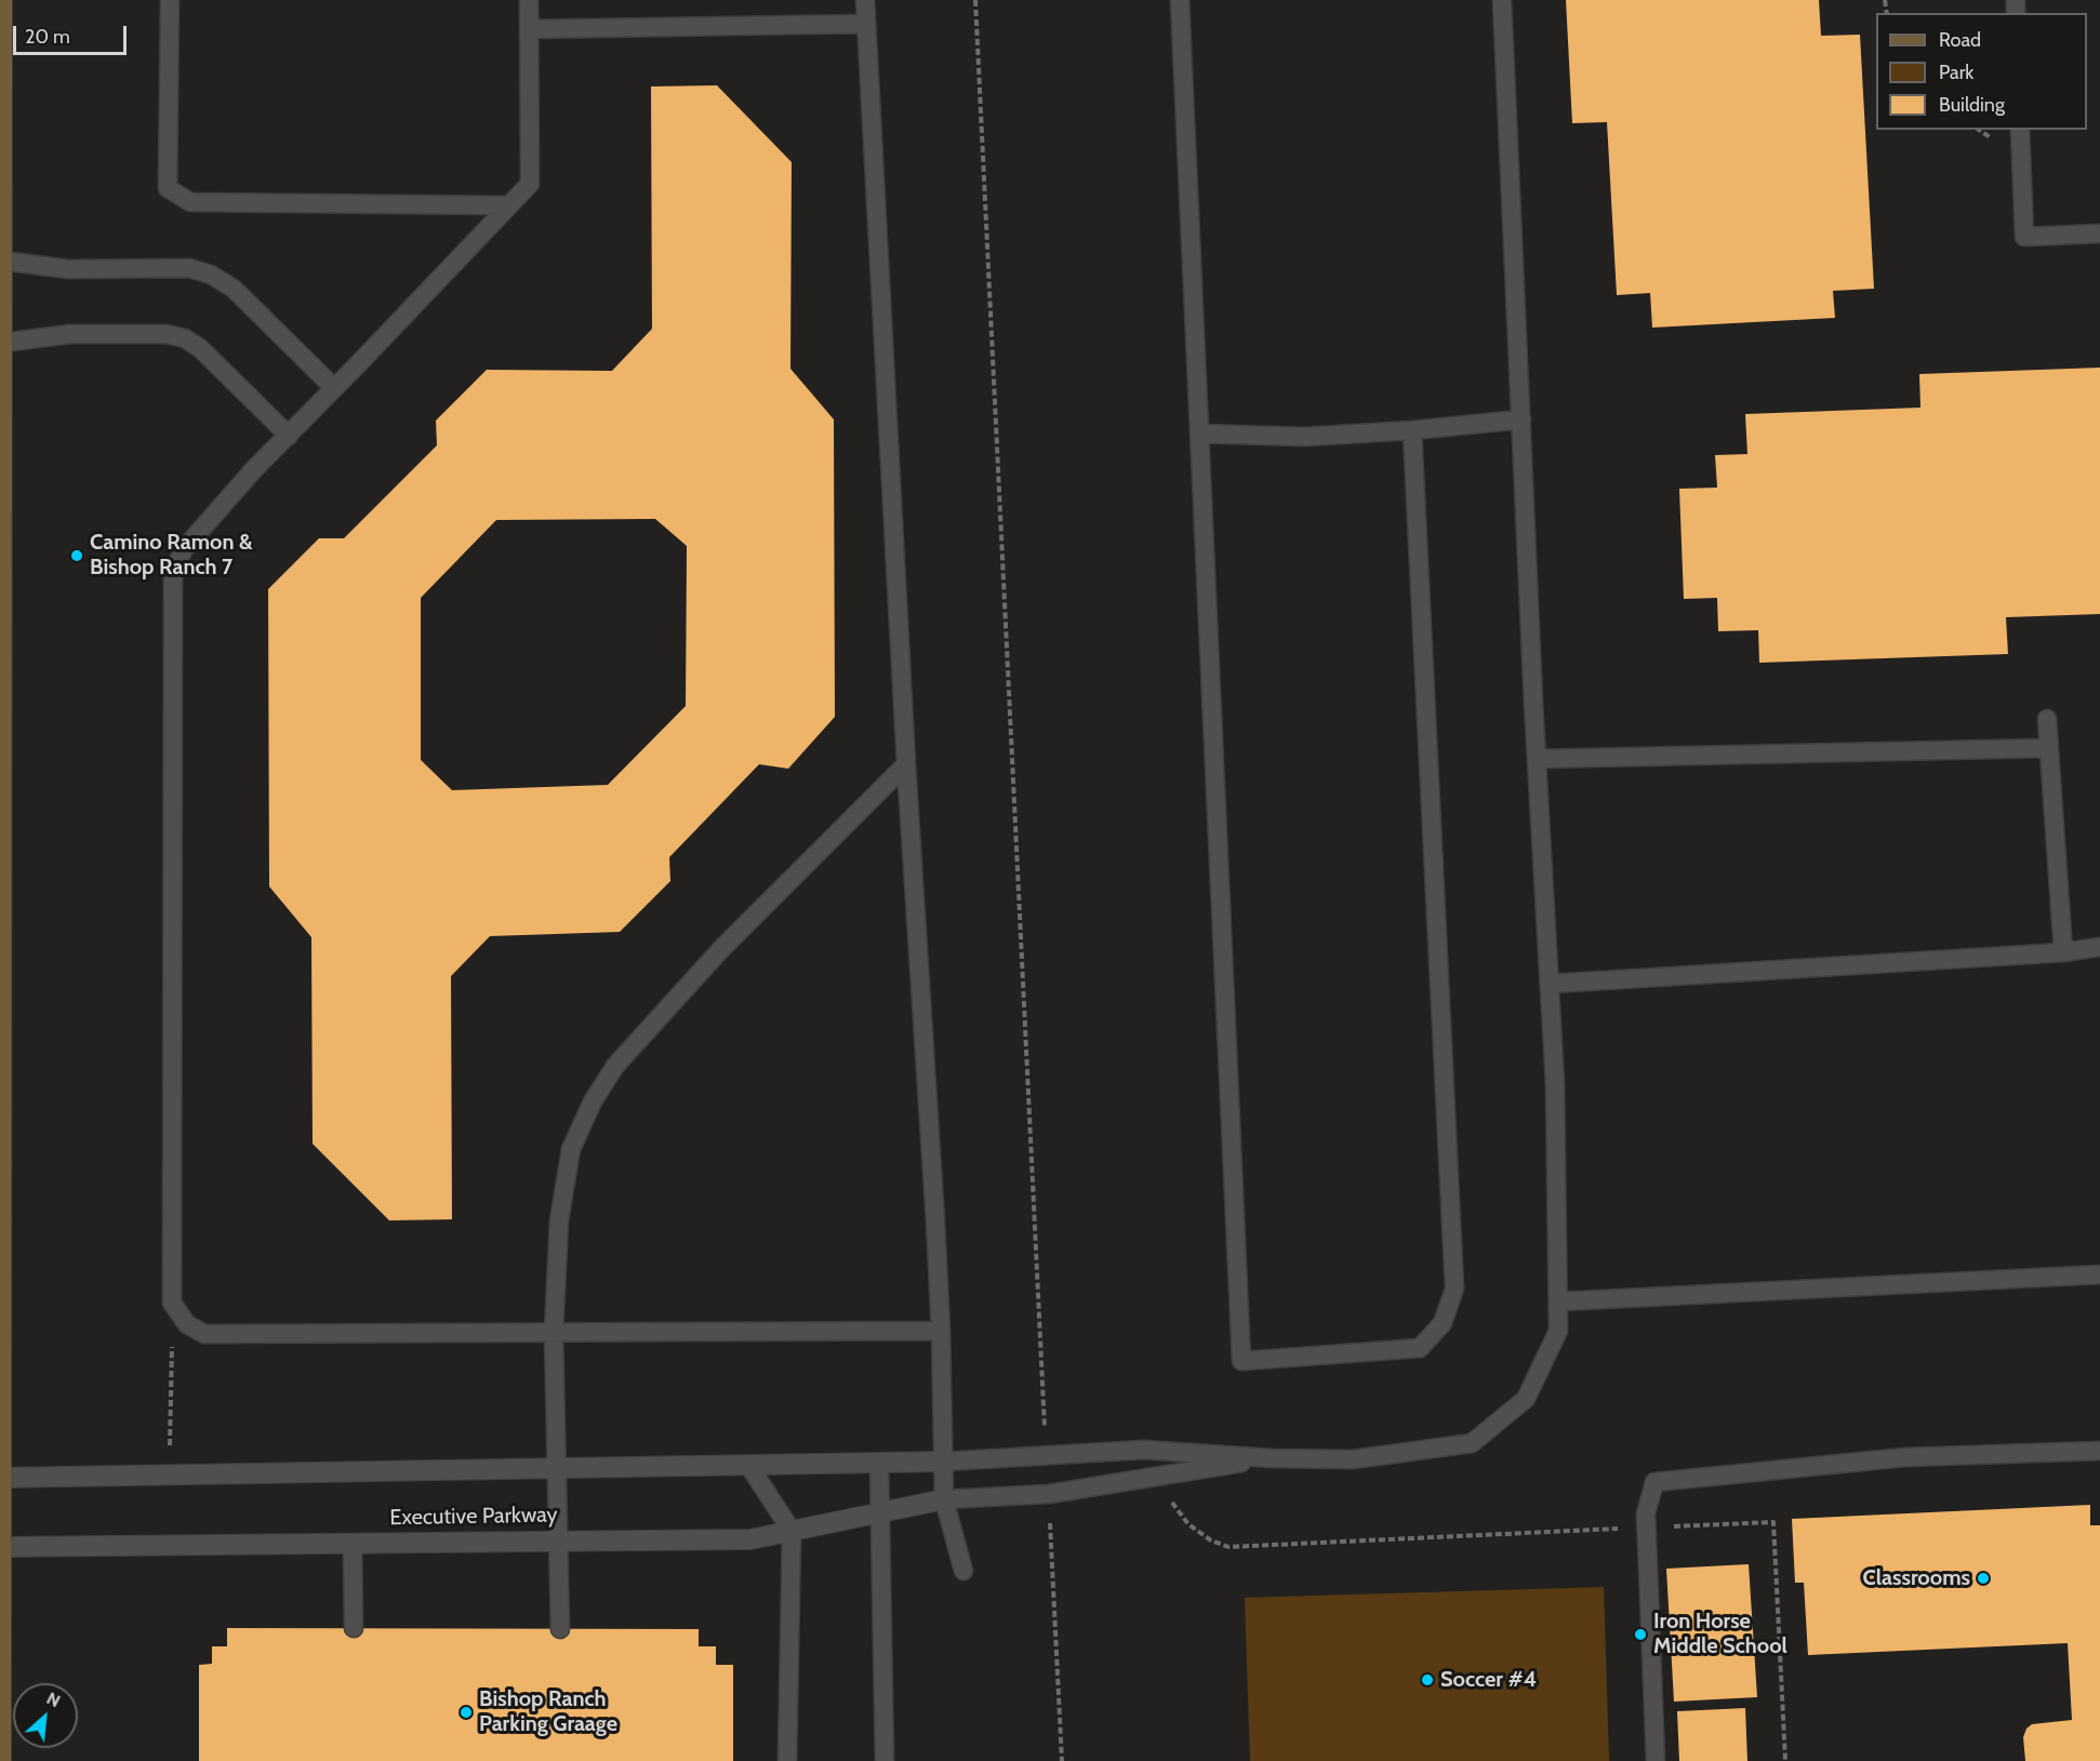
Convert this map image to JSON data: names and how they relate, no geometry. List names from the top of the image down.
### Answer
{
  "streets": {
    "street": ["Executive Parkway"]
  },
  "places": [
    "Camino Ramon & Bishop Ranch 7",
    "Classrooms",
    "Iron Horse Middle School",
    "Soccer #4",
    "Bishop Ranch Parking Graage"
  ],
  "legend": ["Road", "Park", "Building"],
  "scale_bar": "20 m",
  "north": "top right"
}
